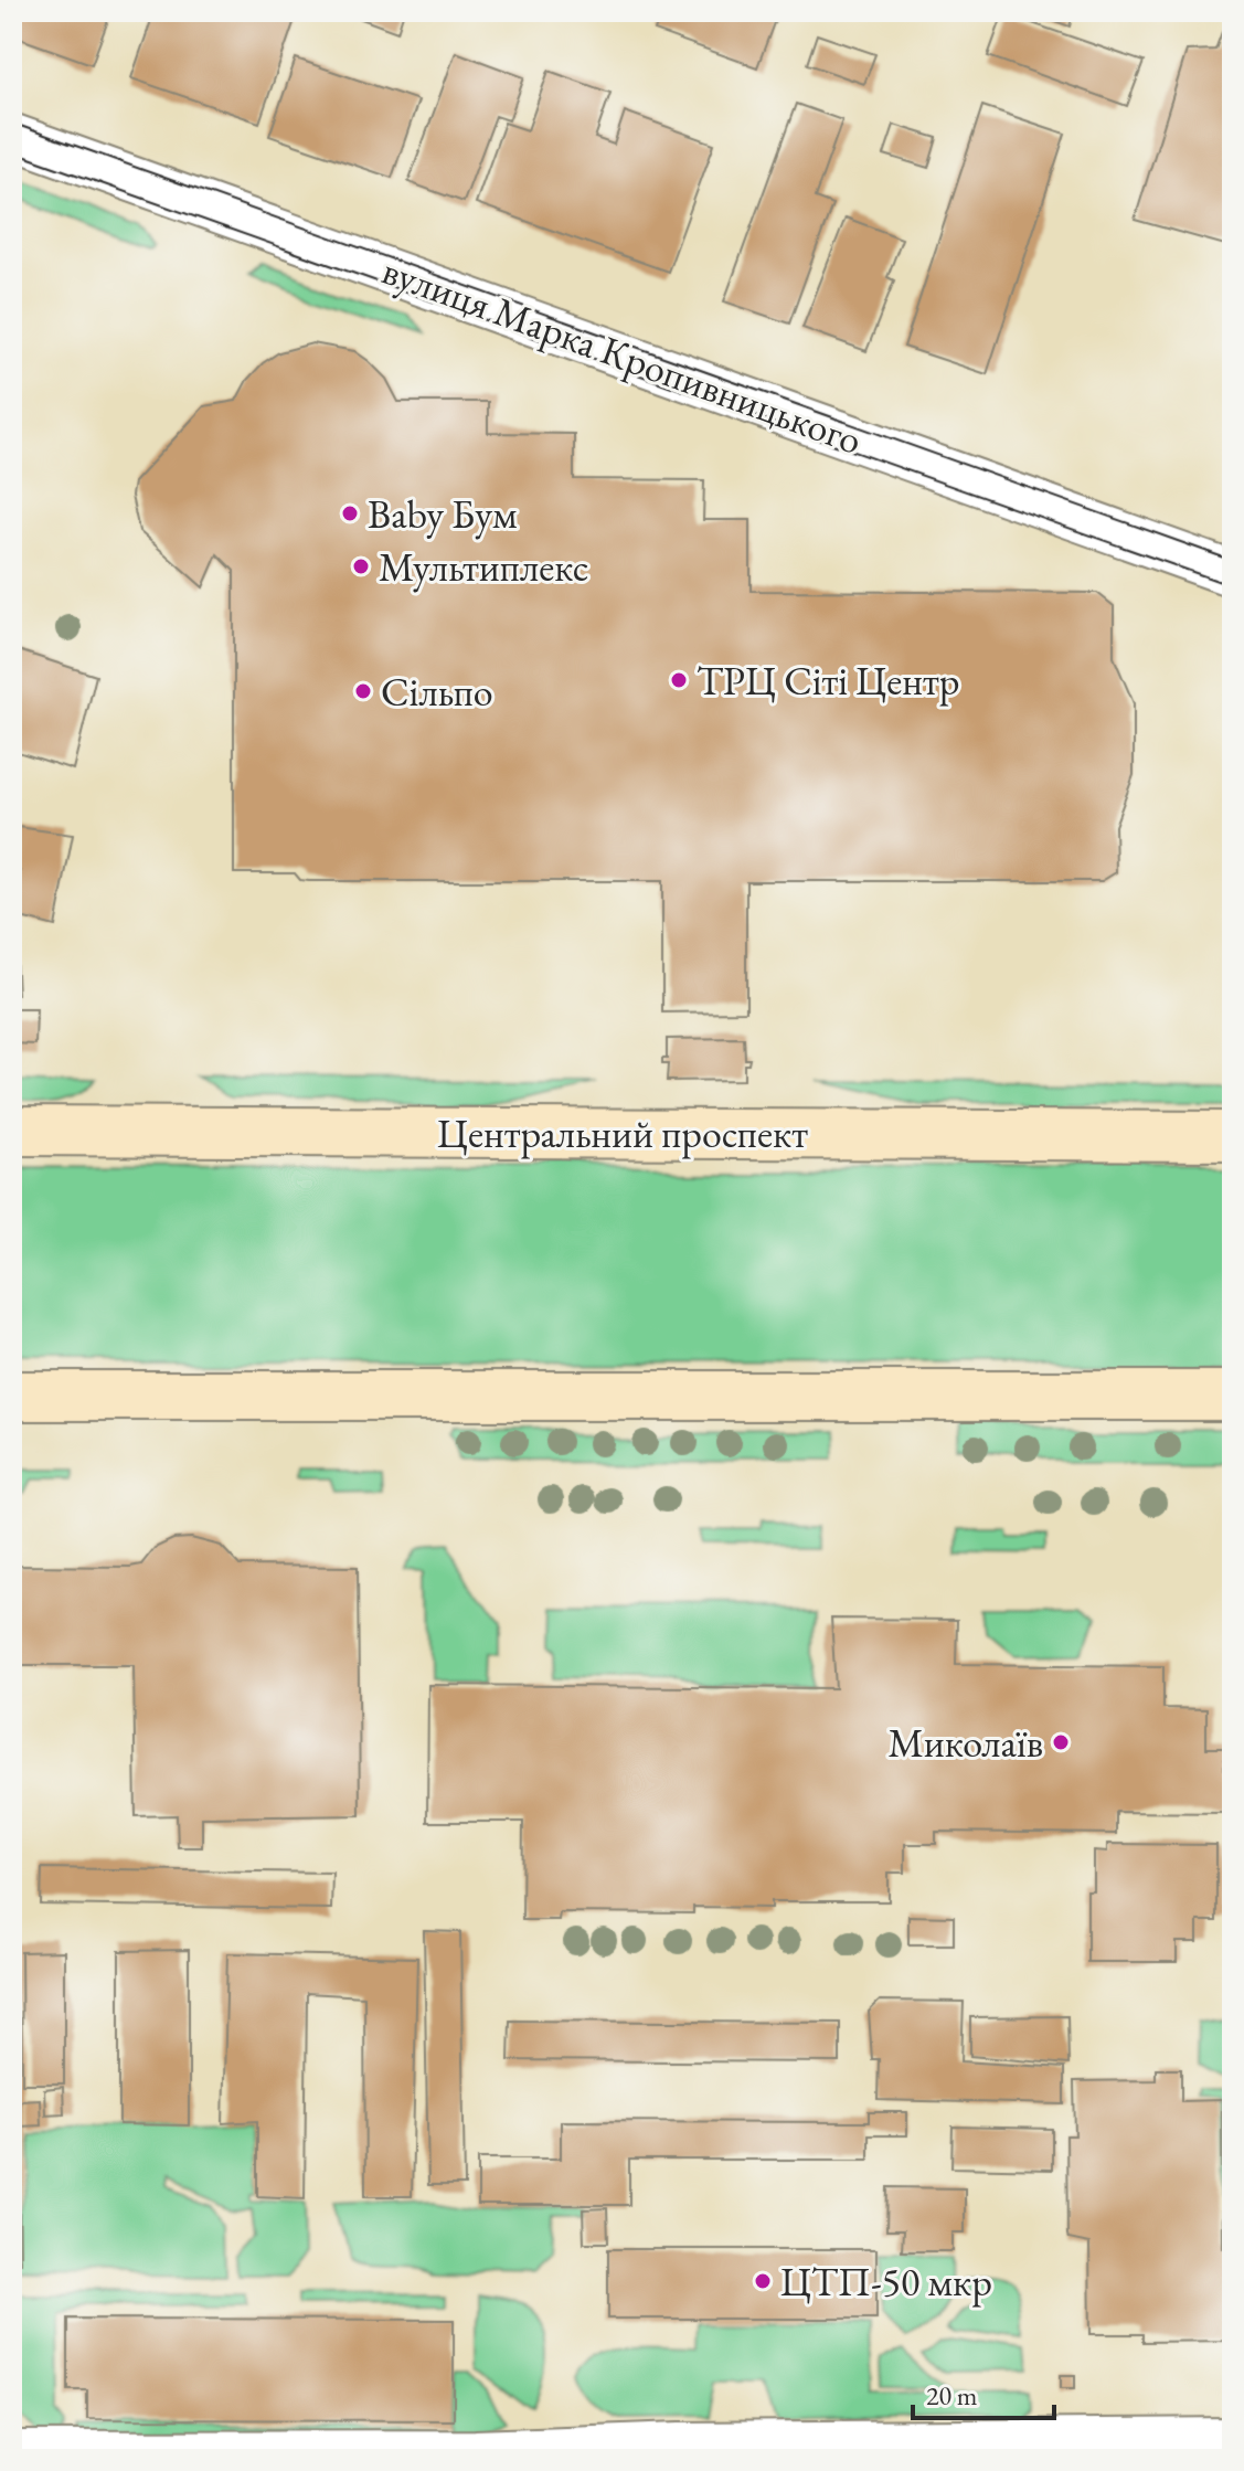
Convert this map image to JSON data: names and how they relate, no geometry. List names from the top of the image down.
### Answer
{
  "streets": {
    "main road": ["Центральний проспект"],
    "street": ["вулиця Марка Кропивницького"]
  },
  "places": [
    "Baby Бум",
    "Мультиплекс",
    "ТРЦ Сіті Центр",
    "Сільпо",
    "Миколаїв",
    "ЦТП-50 мкр"
  ],
  "scale_bar": "20 m"
}
